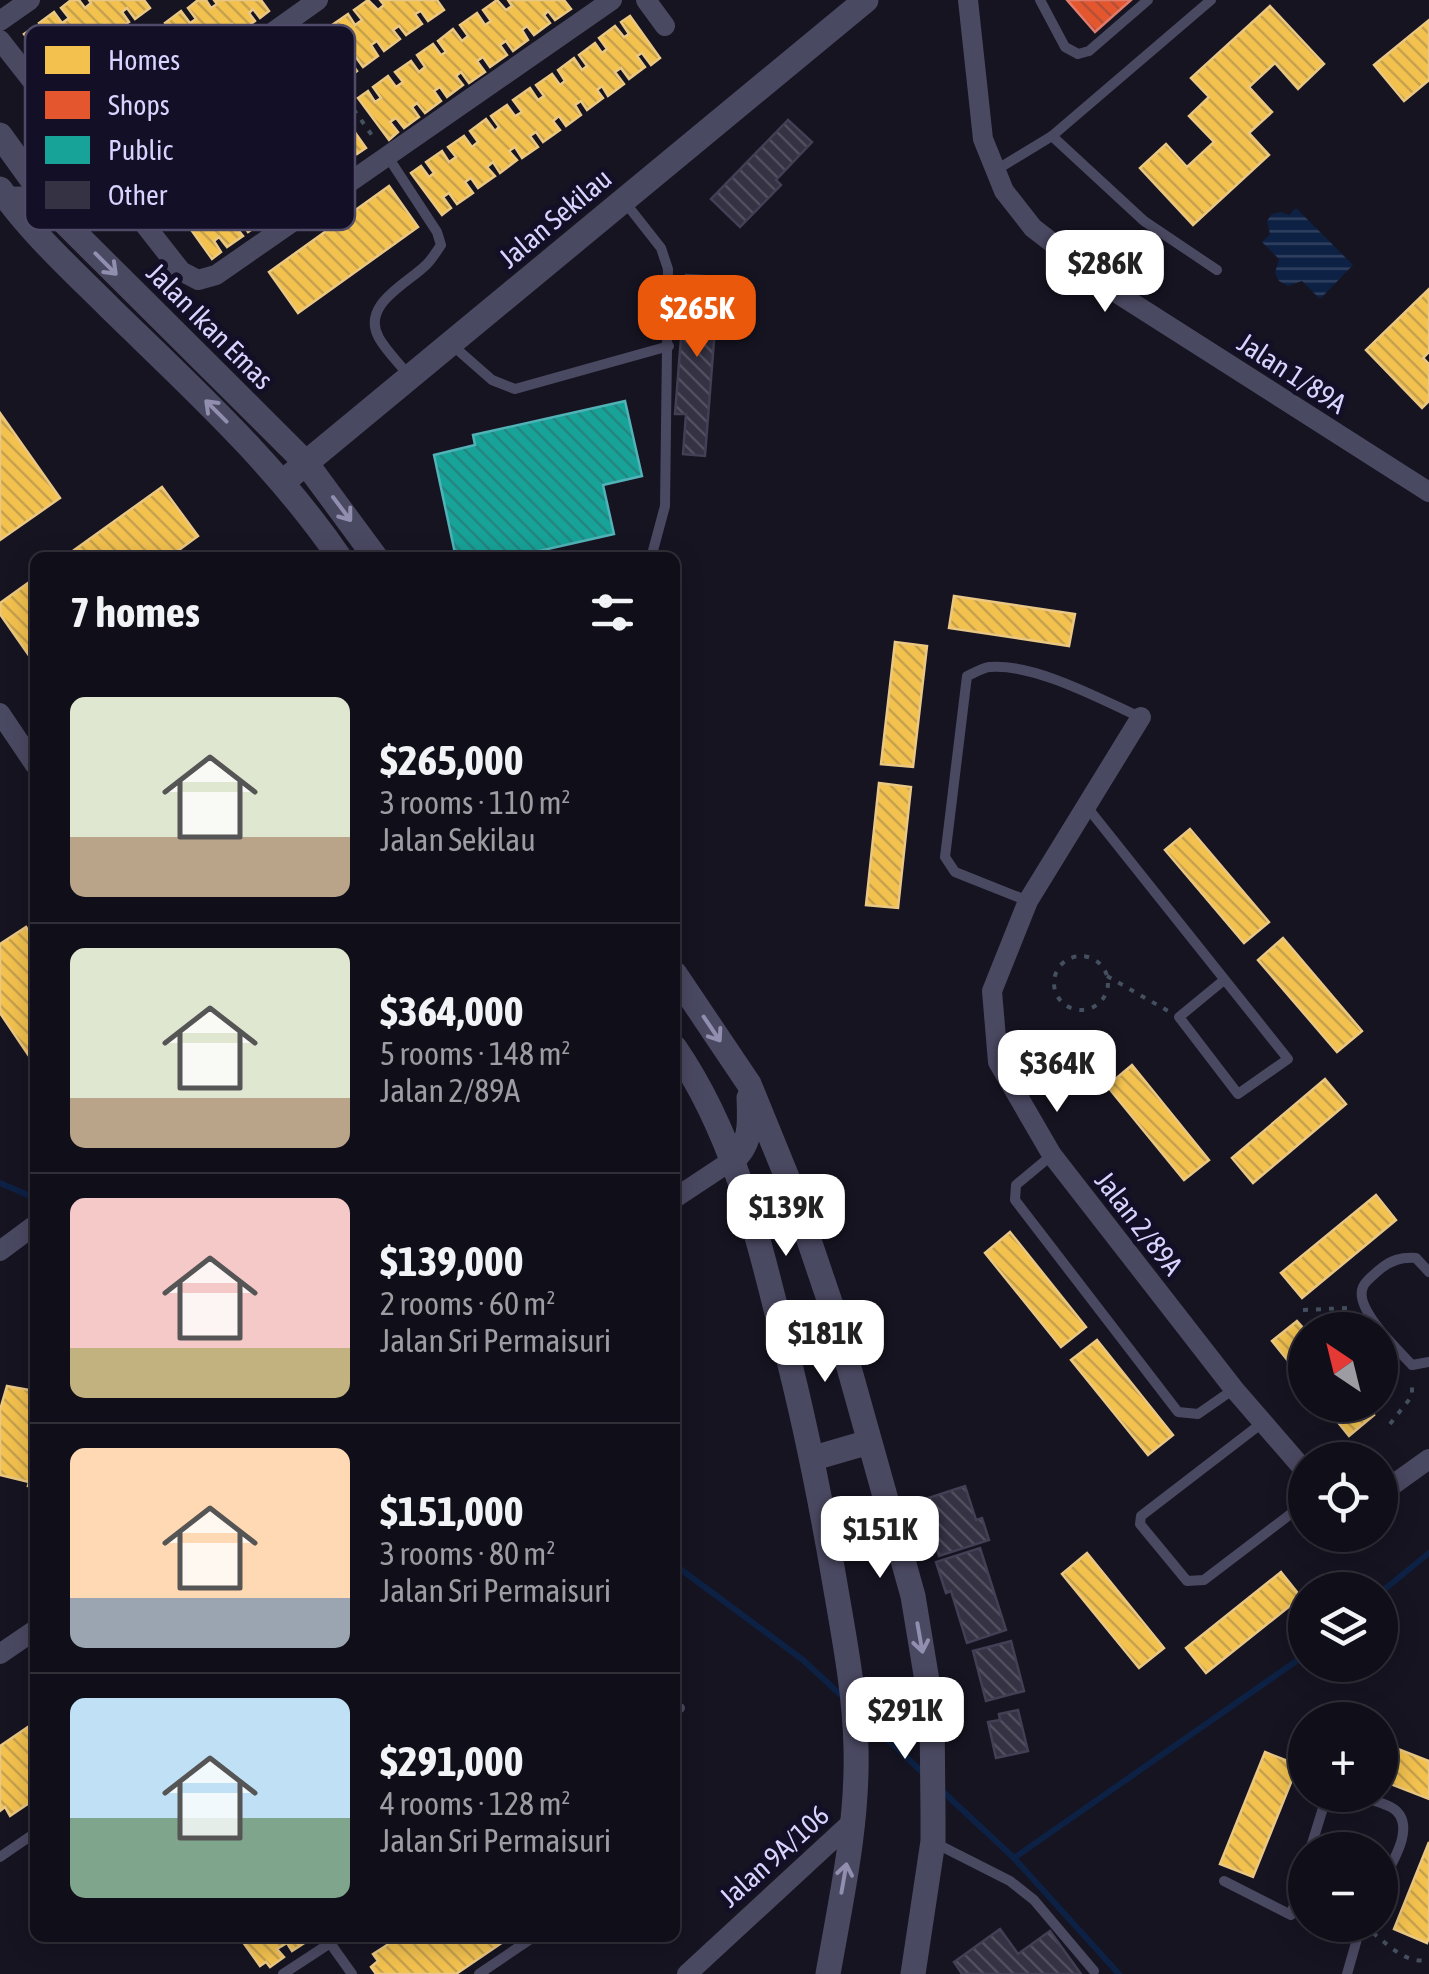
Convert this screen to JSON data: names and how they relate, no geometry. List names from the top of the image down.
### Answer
{
  "streets": {
    "street": [
      "Jalan Sekilau",
      "Jalan Ikan Emas",
      "Jalan 1/89A",
      "Jalan 2/89A",
      "Jalan 9A/106"
    ]
  },
  "crossings": [
    ["Jalan Sekilau", "Jalan Ikan Emas"]
  ],
  "legend": [
    "Homes",
    "Shops",
    "Public",
    "Other"
  ],
  "north": "top left",
  "page": {
    "price": [
      "$286K",
      "$265K",
      "$364K",
      "$139K",
      "$181K",
      "$151K",
      "$291K"
    ],
    "heading": "7 homes",
    "list": [
      {
        "name": "$265,000",
        "note": "3 rooms · 110 m² · Jalan Sekilau"
      },
      {
        "name": "$364,000",
        "note": "5 rooms · 148 m² · Jalan 2/89A"
      },
      {
        "name": "$139,000",
        "note": "2 rooms · 60 m² · Jalan Sri Permaisuri"
      },
      {
        "name": "$151,000",
        "note": "3 rooms · 80 m² · Jalan Sri Permaisuri"
      },
      {
        "name": "$291,000",
        "note": "4 rooms · 128 m² · Jalan Sri Permaisuri"
      }
    ],
    "map_buttons": ["+", "−"]
  }
}
